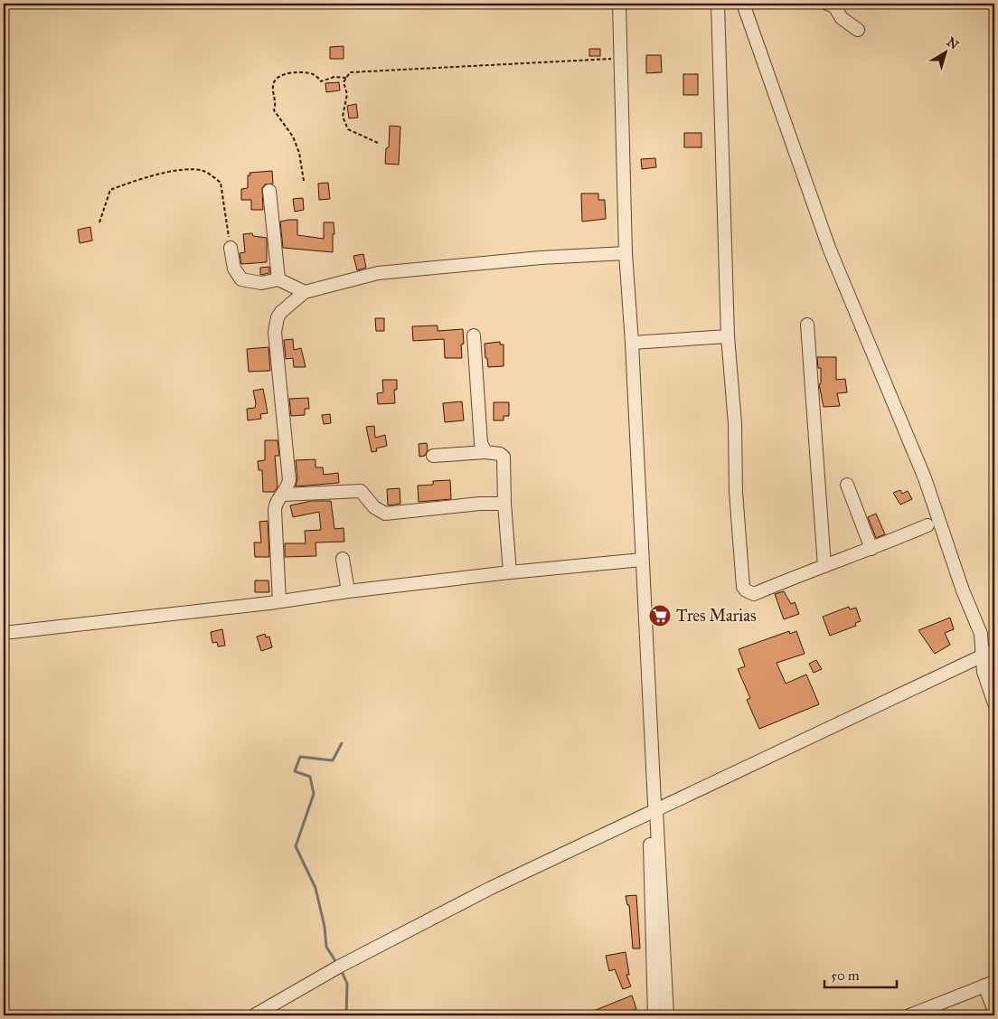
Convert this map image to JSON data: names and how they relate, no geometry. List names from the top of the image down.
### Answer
{
  "places": {
    "supermarket": ["Tres Marias"]
  },
  "scale_bar": "50 m",
  "north": "top right"
}
